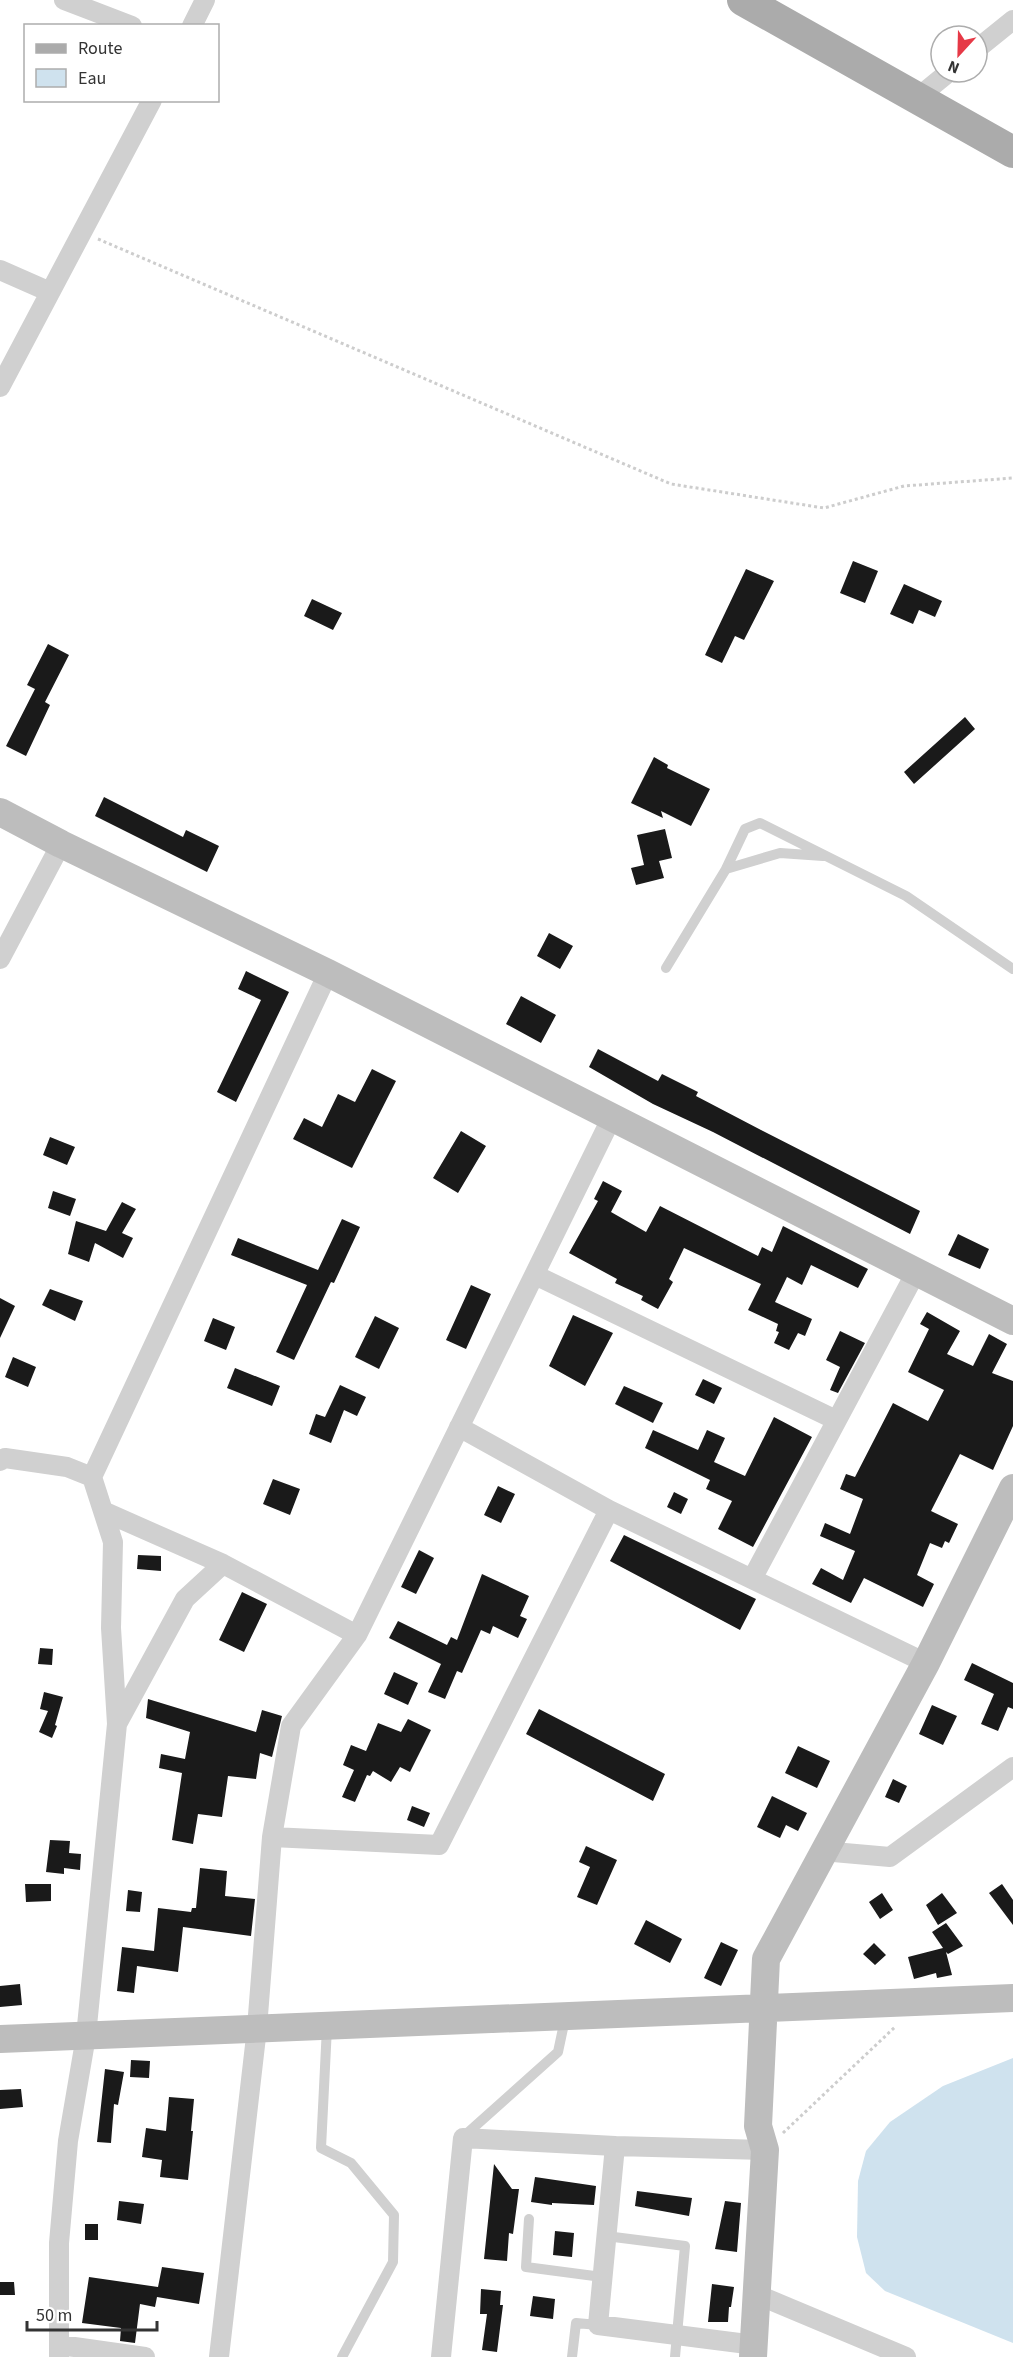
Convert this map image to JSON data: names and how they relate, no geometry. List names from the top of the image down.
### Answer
{
  "legend": ["Route", "Eau"],
  "scale_bar": "50 m",
  "north": "bottom"
}
